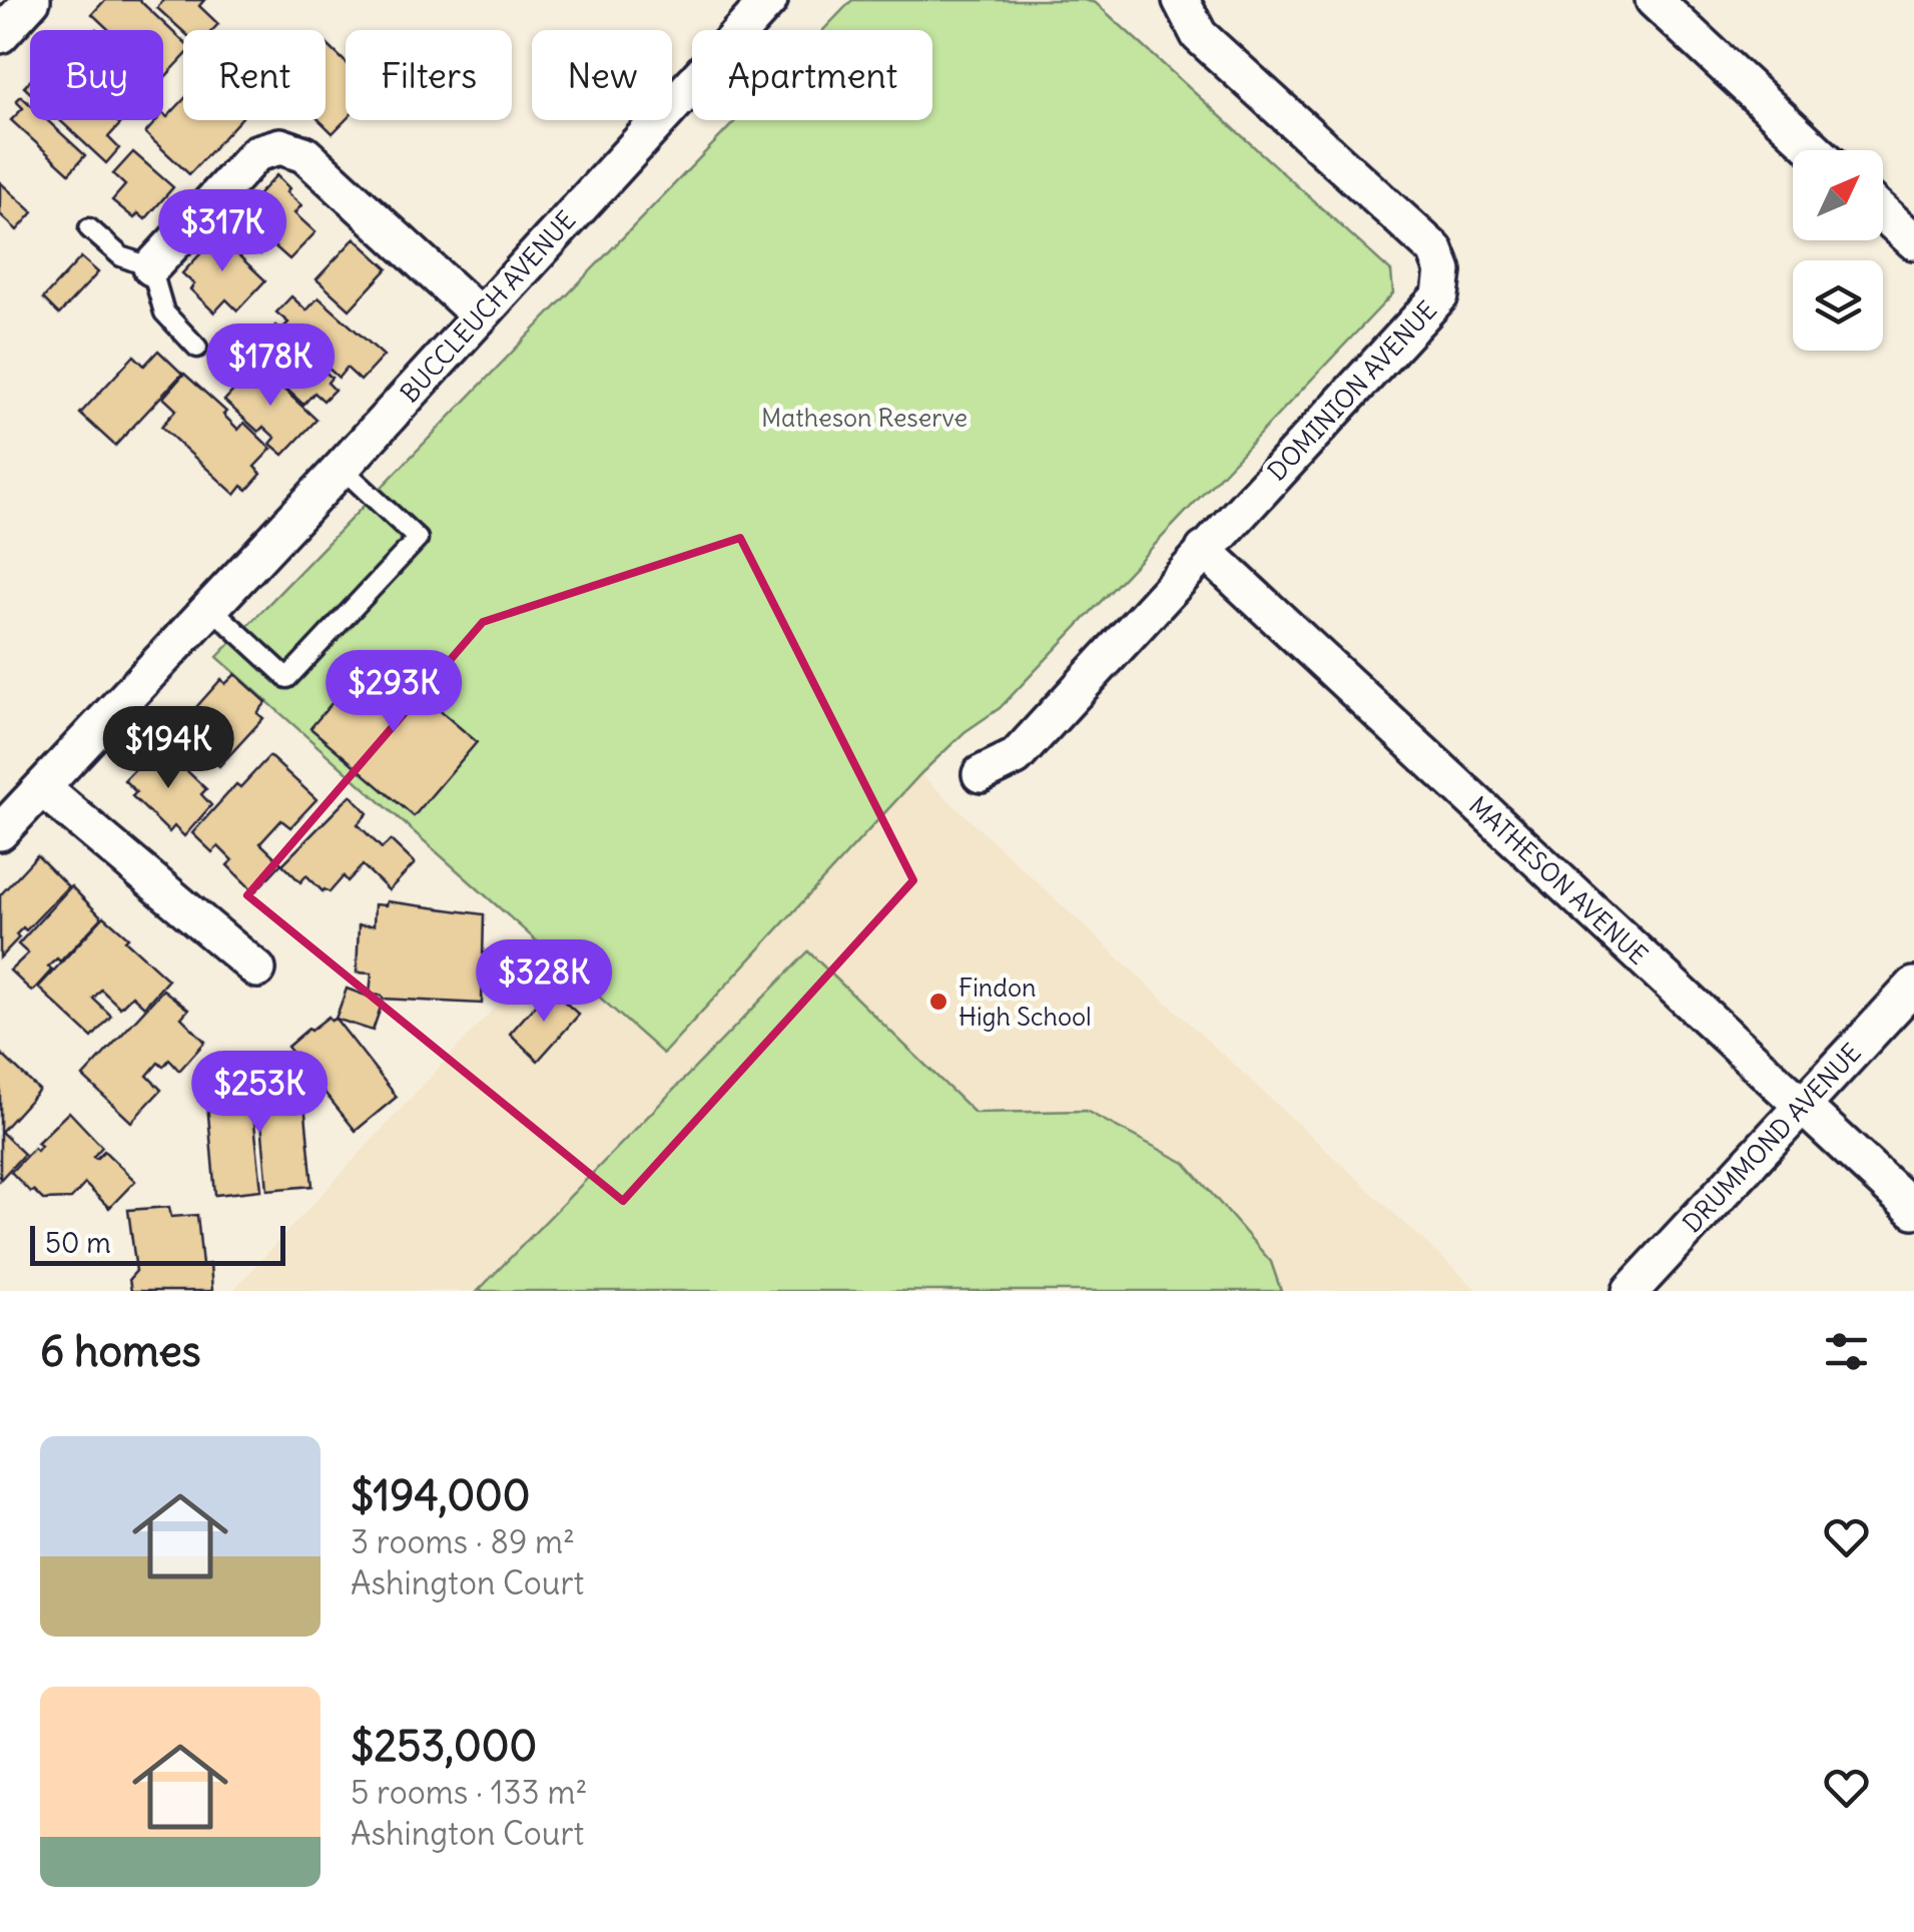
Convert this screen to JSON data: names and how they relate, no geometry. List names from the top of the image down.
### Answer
{
  "streets": {
    "street": [
      "BUCCLEUCH AVENUE",
      "DOMINION AVENUE",
      "MATHESON AVENUE",
      "DRUMMOND AVENUE"
    ]
  },
  "crossings": [
    ["DOMINION AVENUE", "MATHESON AVENUE"],
    ["MATHESON AVENUE", "DRUMMOND AVENUE"]
  ],
  "parks": ["Matheson Reserve"],
  "places": ["Findon High School"],
  "scale_bar": "50 m",
  "north": "top right",
  "page": {
    "chip": [
      "Buy",
      "Rent",
      "Filters",
      "New",
      "Apartment"
    ],
    "price": [
      "$317K",
      "$178K",
      "$293K",
      "$194K",
      "$328K",
      "$253K"
    ],
    "scale": "50 m",
    "heading": "6 homes",
    "list": [
      {
        "name": "$194,000",
        "note": "3 rooms · 89 m² · Ashington Court"
      },
      {
        "name": "$253,000",
        "note": "5 rooms · 133 m² · Ashington Court"
      }
    ]
  }
}
